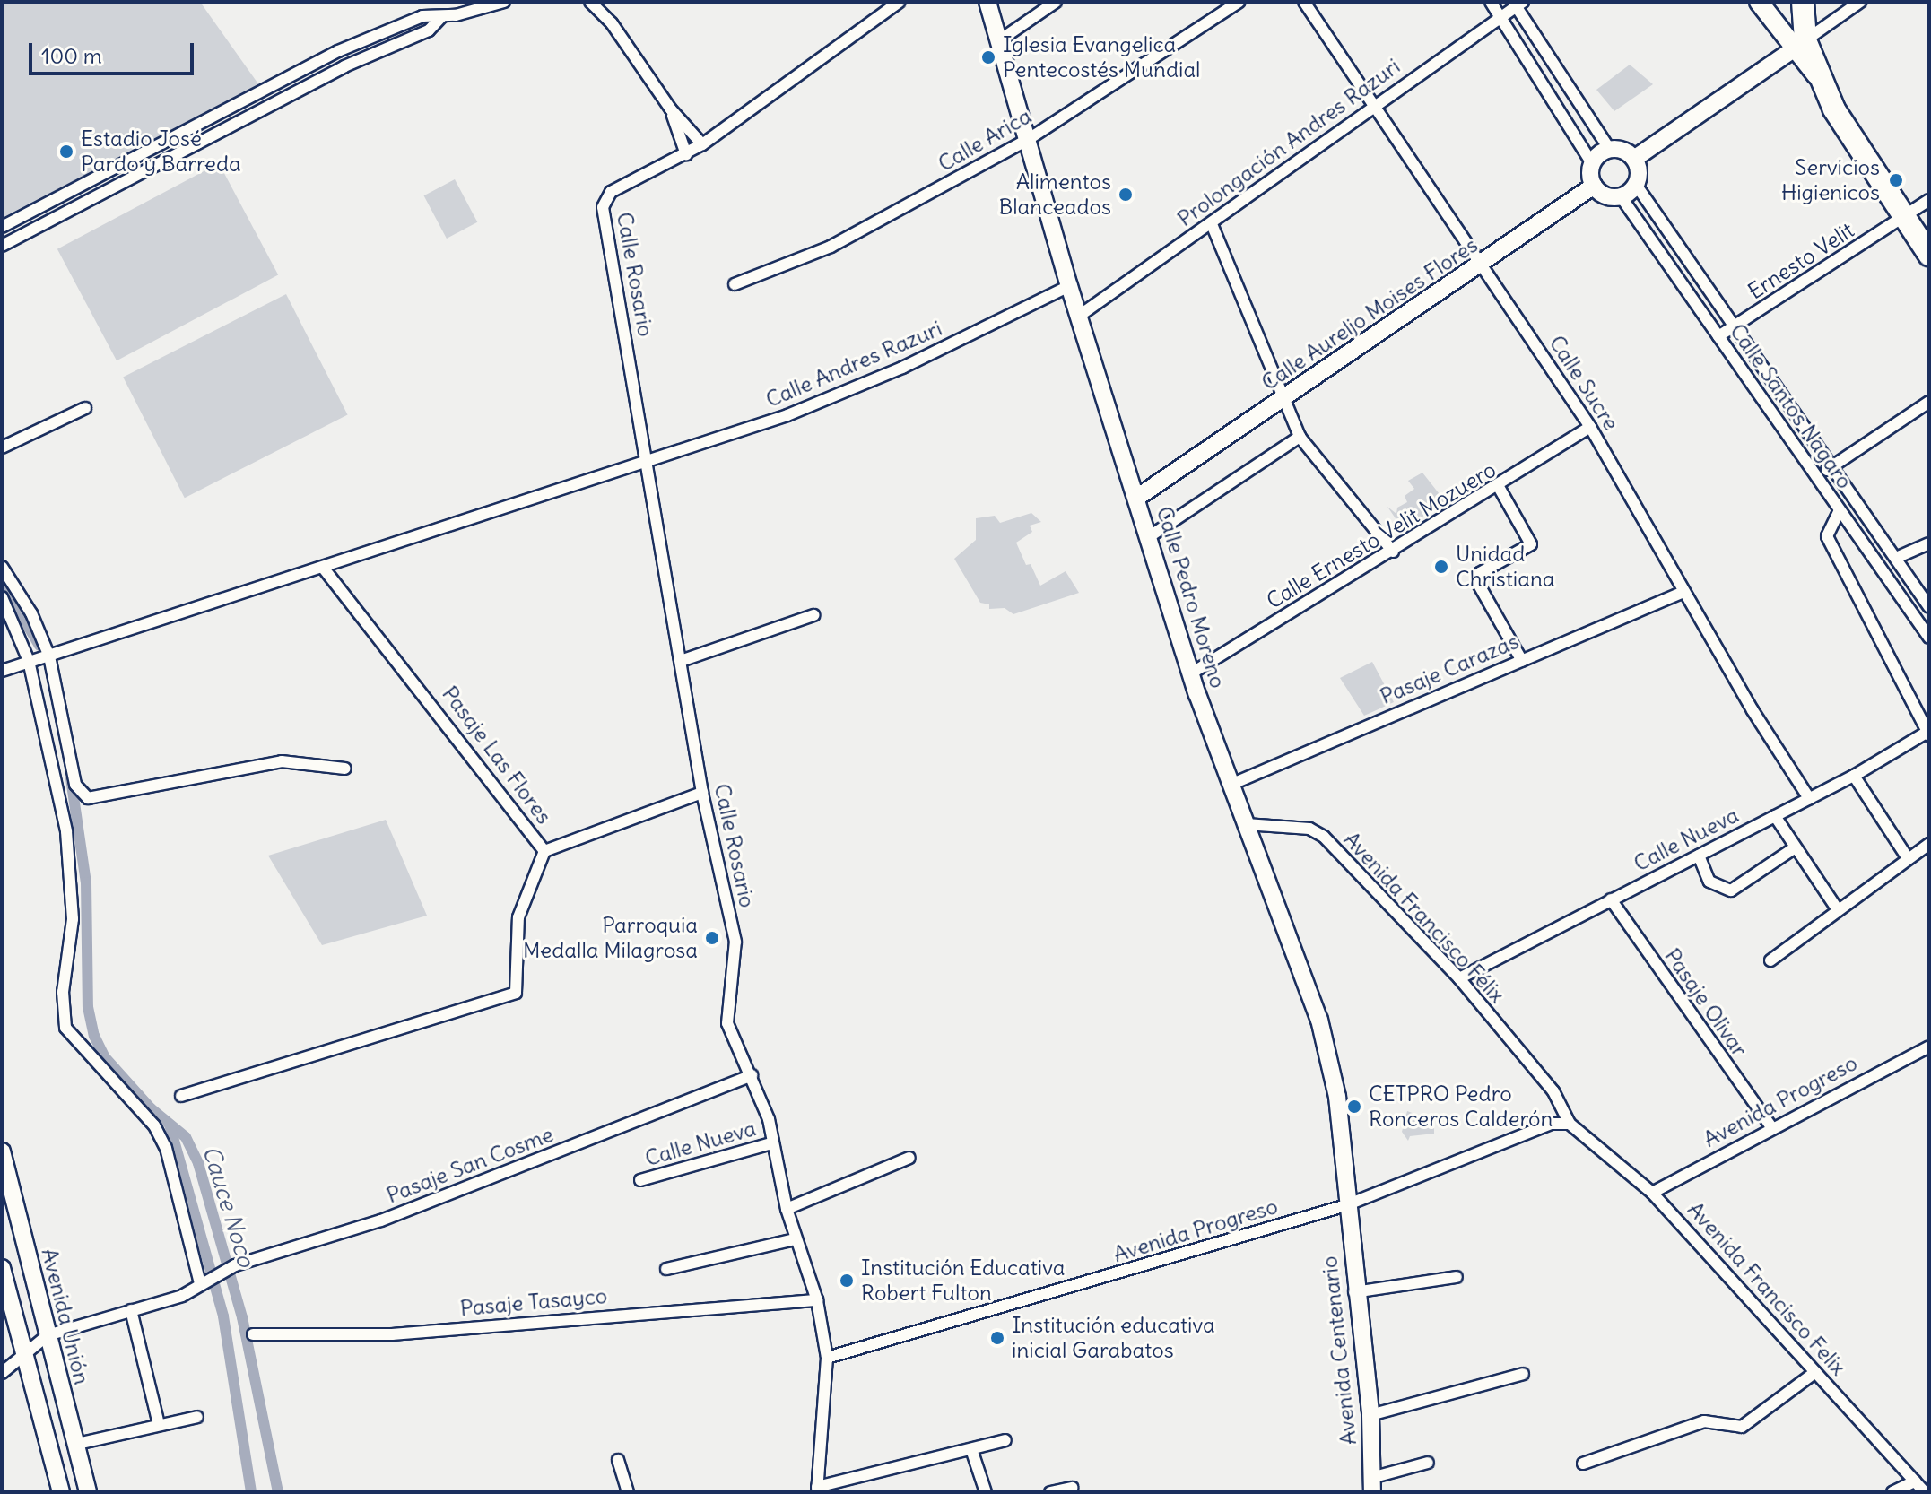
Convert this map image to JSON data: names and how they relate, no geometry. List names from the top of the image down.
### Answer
{
  "streets": {
    "main road": [
      "Calle Aureljo Moises Flores",
      "Calle Pedro Moreno",
      "Avenida Unión",
      "Avenida Centenario"
    ],
    "street": [
      "Calle Arica",
      "Prolongación Andres Razuri",
      "Ernesto Velit",
      "Calle Rosario",
      "Calle Andres Razuri",
      "Calle Sucre",
      "Calle Santos Nagaro",
      "Calle Ernesto Velit Mozuero",
      "Pasaje Carazas",
      "Pasaje Las Flores",
      "Calle Nueva",
      "Avenida Francisco Félix",
      "Pasaje Olivar",
      "Avenida Progreso",
      "Pasaje San Cosme",
      "Avenida Francisco Felix",
      "Pasaje Tasayco"
    ]
  },
  "crossings": [
    ["Calle Arica", "Calle Pedro Moreno"],
    ["Prolongación Andres Razuri", "Calle Sucre"],
    ["Prolongación Andres Razuri", "Calle Pedro Moreno"],
    ["Ernesto Velit", "Calle Santos Nagaro"],
    ["Calle Rosario", "Calle Andres Razuri"],
    ["Calle Rosario", "Calle Nueva"],
    ["Calle Rosario", "Avenida Progreso"],
    ["Calle Rosario", "Pasaje San Cosme"],
    ["Calle Rosario", "Pasaje Tasayco"],
    ["Calle Aureljo Moises Flores", "Calle Sucre"],
    ["Calle Aureljo Moises Flores", "Calle Santos Nagaro"],
    ["Calle Aureljo Moises Flores", "Calle Pedro Moreno"],
    ["Calle Andres Razuri", "Calle Pedro Moreno"],
    ["Calle Andres Razuri", "Pasaje Las Flores"],
    ["Calle Sucre", "Calle Ernesto Velit Mozuero"],
    ["Calle Sucre", "Pasaje Carazas"],
    ["Calle Sucre", "Calle Nueva"],
    ["Calle Ernesto Velit Mozuero", "Calle Pedro Moreno"],
    ["Calle Pedro Moreno", "Pasaje Carazas"],
    ["Calle Pedro Moreno", "Avenida Francisco Félix"],
    ["Calle Pedro Moreno", "Avenida Progreso"],
    ["Calle Pedro Moreno", "Avenida Centenario"],
    ["Calle Nueva", "Avenida Francisco Félix"],
    ["Calle Nueva", "Pasaje Olivar"],
    ["Avenida Francisco Félix", "Avenida Progreso"],
    ["Avenida Francisco Félix", "Avenida Francisco Felix"],
    ["Pasaje Olivar", "Avenida Progreso"],
    ["Avenida Progreso", "Avenida Francisco Felix"],
    ["Avenida Progreso", "Avenida Centenario"],
    ["Pasaje San Cosme", "Avenida Unión"]
  ],
  "water": ["Cauce Noco"],
  "places": [
    "Iglesia Evangelica Pentecostés Mundial",
    "Estadio José Pardo y Barreda",
    "Servicios Higienicos",
    "Alimentos Blanceados",
    "Unidad Christiana",
    "Parroquia Medalla Milagrosa",
    "CETPRO Pedro Ronceros Calderón",
    "Institución Educativa Robert Fulton",
    "Institución educativa inicial Garabatos"
  ],
  "scale_bar": "100 m"
}
